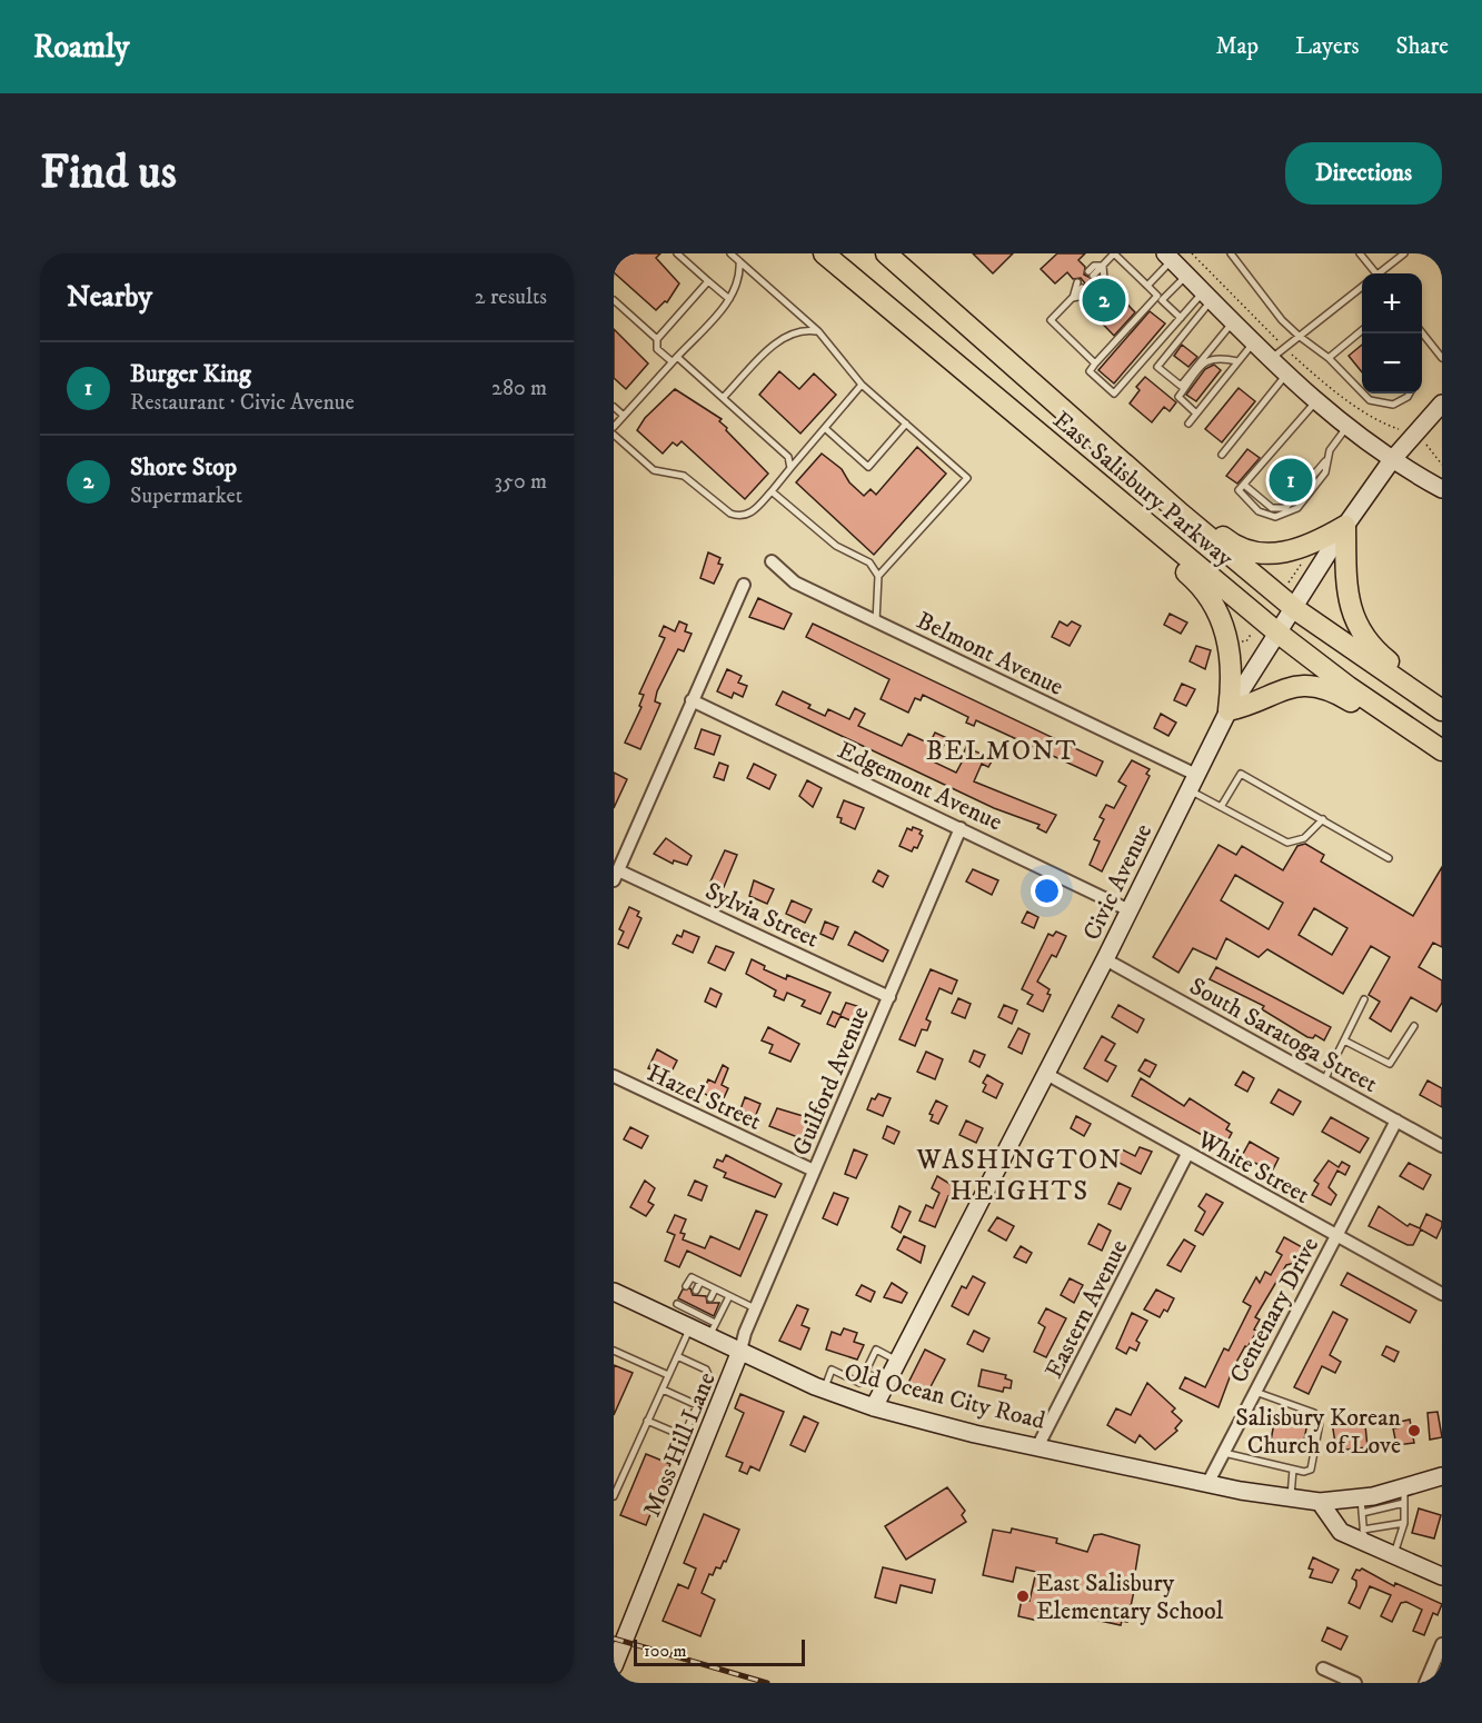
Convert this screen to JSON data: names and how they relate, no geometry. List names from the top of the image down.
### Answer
{
  "streets": {
    "main road": ["East Salisbury Parkway"],
    "street": [
      "Belmont Avenue",
      "Edgemont Avenue",
      "Civic Avenue",
      "Sylvia Street",
      "South Saratoga Street",
      "Guilford Avenue",
      "Hazel Street",
      "White Street",
      "Eastern Avenue",
      "Centenary Drive",
      "Old Ocean City Road",
      "Moss Hill Lane"
    ]
  },
  "crossings": [
    ["East Salisbury Parkway", "Civic Avenue"],
    ["Belmont Avenue", "Civic Avenue"],
    ["Edgemont Avenue", "Civic Avenue"],
    ["Edgemont Avenue", "Guilford Avenue"],
    ["Civic Avenue", "South Saratoga Street"],
    ["Civic Avenue", "White Street"],
    ["Civic Avenue", "Old Ocean City Road"],
    ["Sylvia Street", "Guilford Avenue"],
    ["South Saratoga Street", "Centenary Drive"],
    ["Guilford Avenue", "Hazel Street"],
    ["Guilford Avenue", "Old Ocean City Road"],
    ["Guilford Avenue", "Moss Hill Lane"],
    ["White Street", "Eastern Avenue"],
    ["White Street", "Centenary Drive"],
    ["Eastern Avenue", "Old Ocean City Road"],
    ["Centenary Drive", "Old Ocean City Road"],
    ["Old Ocean City Road", "Moss Hill Lane"]
  ],
  "districts": ["BELMONT", "WASHINGTON HEIGHTS"],
  "places": ["Salisbury Korean Church of Love", "East Salisbury Elementary School"],
  "scale_bar": "100 m",
  "page": {
    "header": "Roamly",
    "nav": ["Map", "Layers", "Share"],
    "buttons": "Directions",
    "title": "Find us",
    "heading": ["Nearby", "2 results"],
    "map_buttons": ["+", "−"],
    "pins": ["2", "1"],
    "list": [
      {
        "mark": "1",
        "name": "Burger King",
        "note": "Restaurant · Civic Avenue",
        "value": "280 m"
      },
      {
        "mark": "2",
        "name": "Shore Stop",
        "note": "Supermarket",
        "value": "350 m"
      }
    ],
    "scale": "100 m"
  }
}
